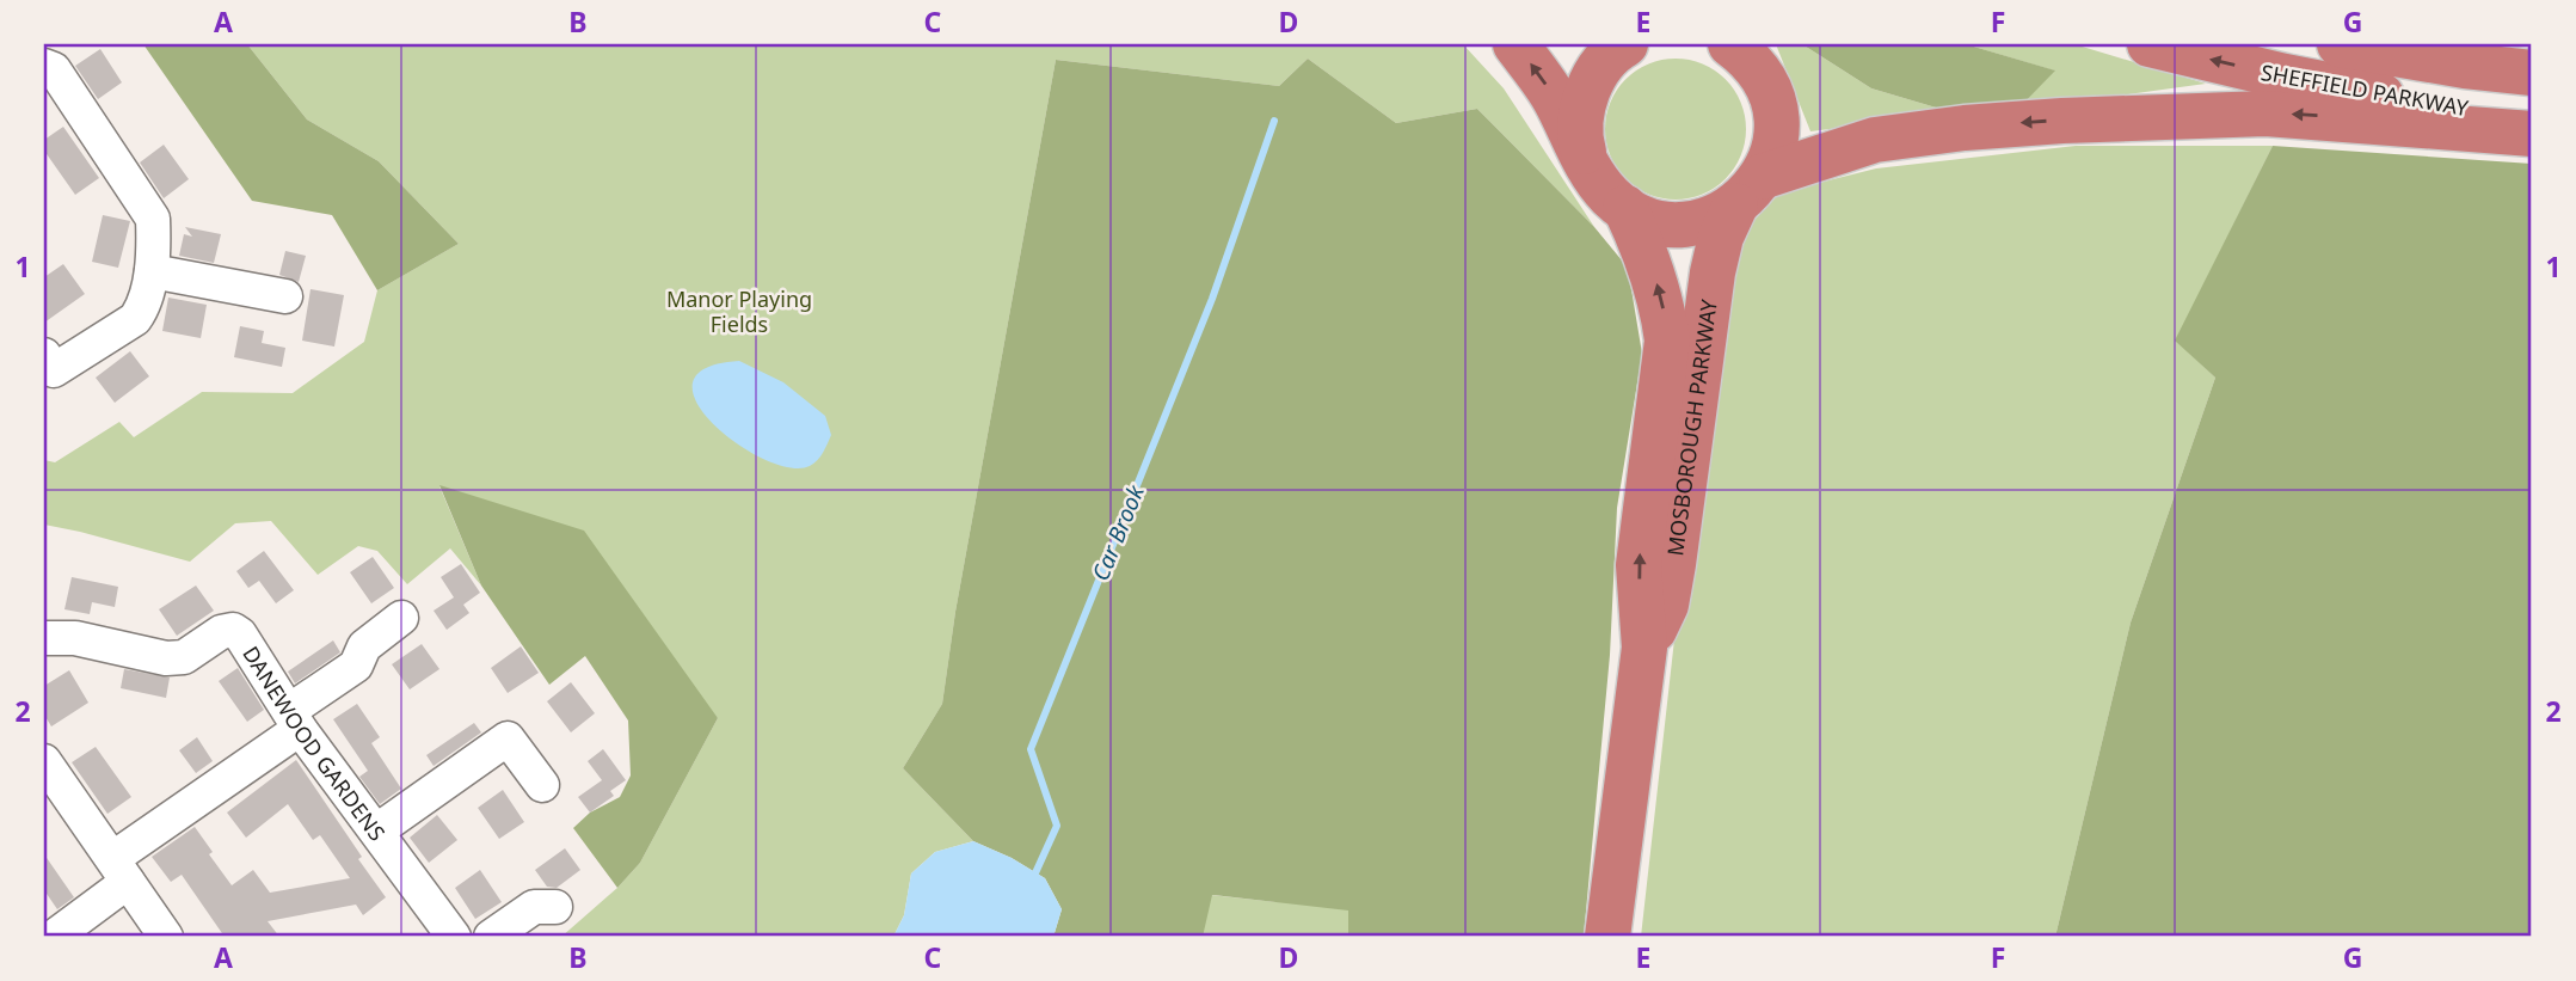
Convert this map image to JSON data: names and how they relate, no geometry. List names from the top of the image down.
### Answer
{
  "streets": {
    "highway": ["SHEFFIELD PARKWAY", "MOSBOROUGH PARKWAY"],
    "street": ["DANEWOOD GARDENS"]
  },
  "water": ["Car Brook"],
  "parks": ["Manor Playing Fields"],
  "grid": {
    "columns": [
      "A",
      "B",
      "C",
      "D",
      "E",
      "F",
      "G"
    ],
    "rows": ["1", "2"]
  }
}
